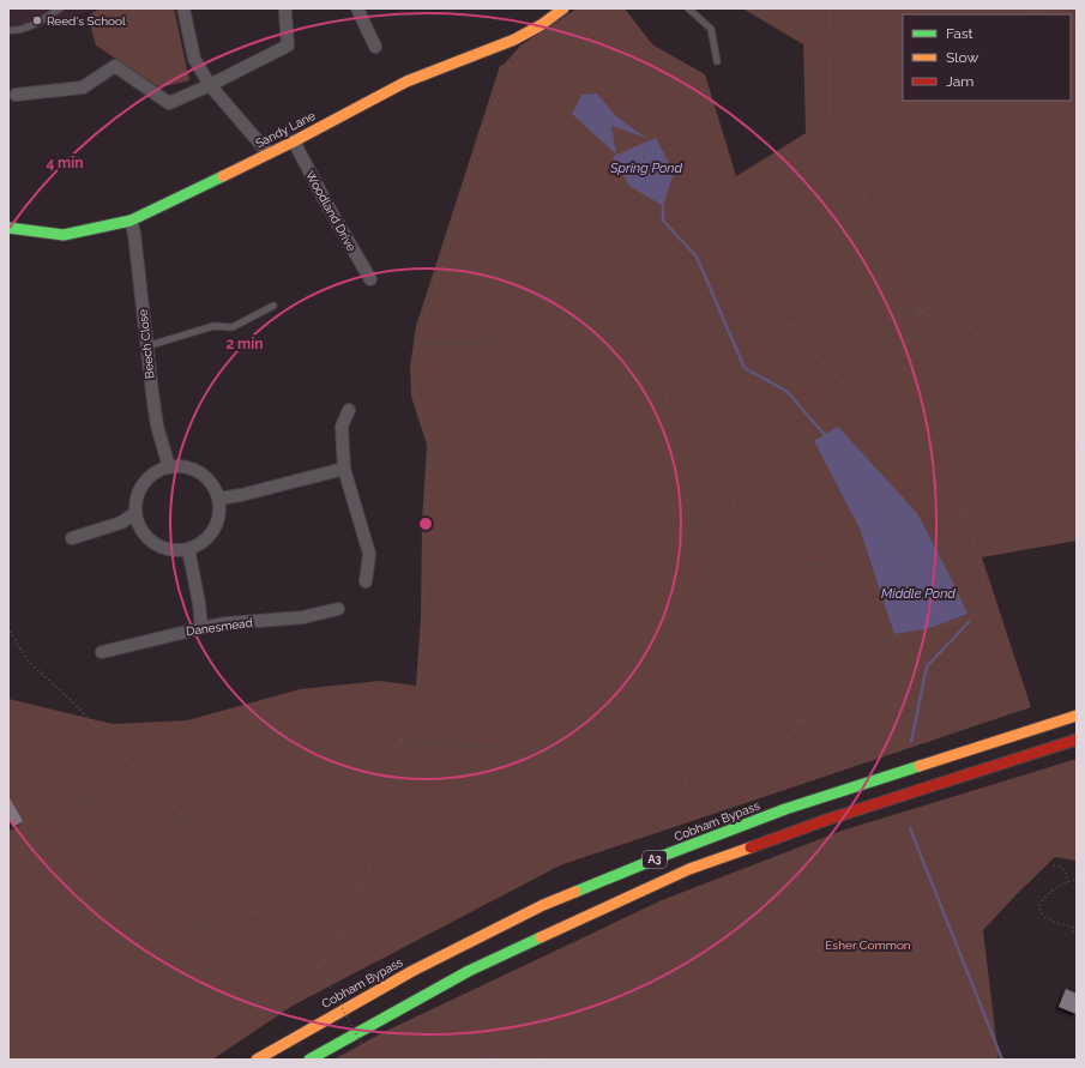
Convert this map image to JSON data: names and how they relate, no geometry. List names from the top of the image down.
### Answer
{
  "streets": {
    "main road": ["Sandy Lane", "Cobham Bypass", "A3"],
    "street": ["Woodland Drive", "Beech Close", "Danesmead"]
  },
  "crossings": [
    ["Sandy Lane", "Woodland Drive"],
    ["Sandy Lane", "Beech Close"]
  ],
  "water": ["Spring Pond", "Middle Pond"],
  "parks": ["Esher Common"],
  "places": ["Reed's School"],
  "legend": ["Fast", "Slow", "Jam"],
  "rings": ["4 min", "2 min"]
}
